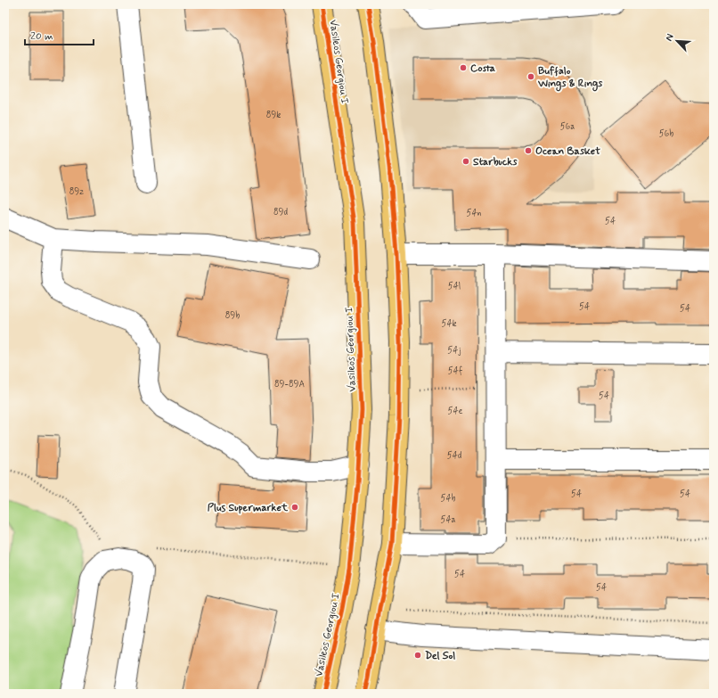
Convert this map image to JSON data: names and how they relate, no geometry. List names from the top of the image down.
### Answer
{
  "streets": {
    "main road": ["Vasileos Georgiou I"]
  },
  "places": [
    "Costa",
    "Buffalo Wings & Rings",
    "Ocean Basket",
    "Starbucks",
    "Plus Supermarket",
    "Del Sol"
  ],
  "house_numbers": [
    "89k",
    "56a",
    "56b",
    "89z",
    "89d",
    "54n",
    "54",
    "54l",
    "54",
    "54",
    "89b",
    "54k",
    "54j",
    "54f",
    "89-89A",
    "54",
    "54e",
    "54d",
    "54",
    "54",
    "54b",
    "54a",
    "54",
    "54"
  ],
  "scale_bar": "20 m",
  "north": "top left"
}
